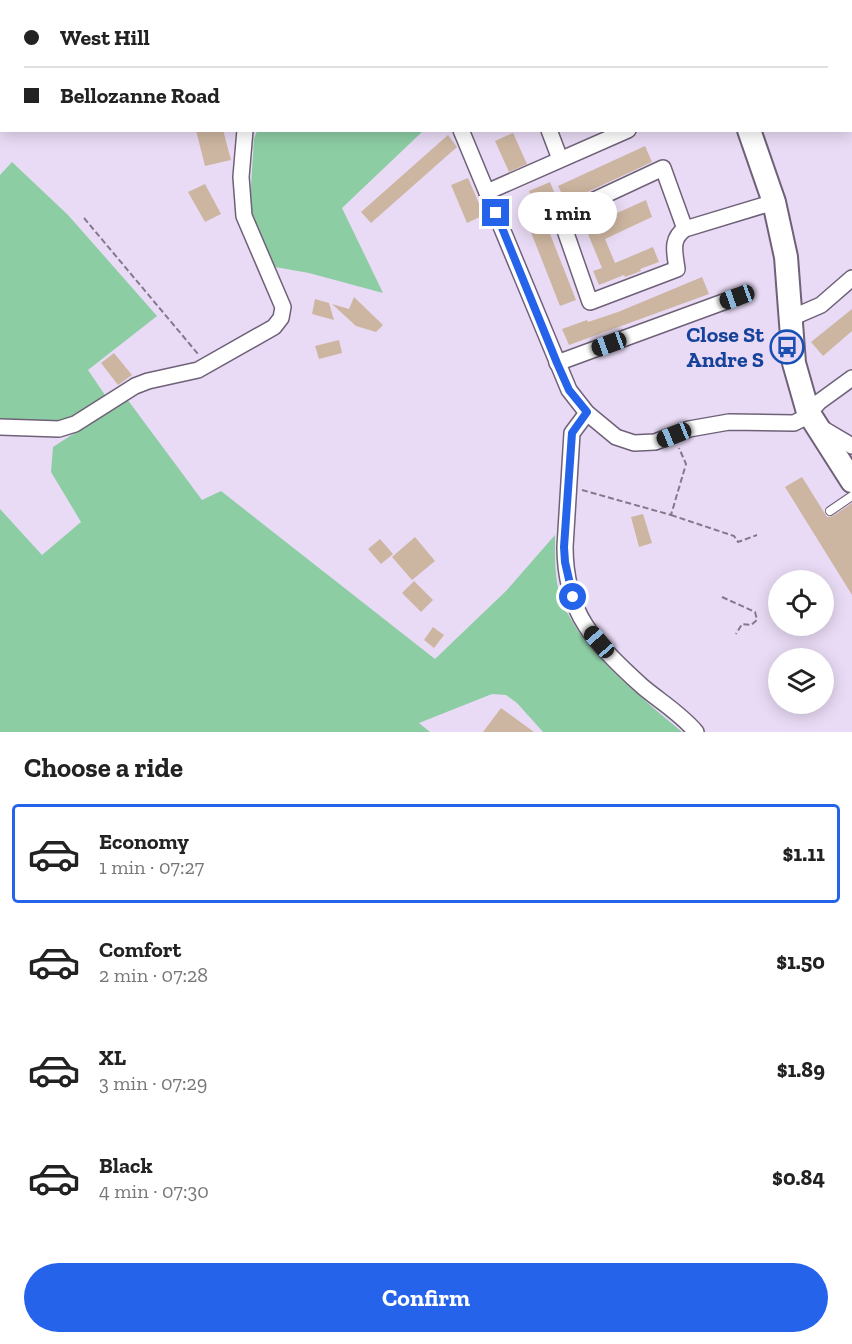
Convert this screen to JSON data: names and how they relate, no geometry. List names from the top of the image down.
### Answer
{
  "places": {
    "bus stop": ["Close St Andre S"]
  },
  "page": {
    "banner": ["West Hill", "Bellozanne Road"],
    "bubble": "1 min",
    "heading": "Choose a ride",
    "list": [
      {
        "name": "Economy",
        "note": "1 min · 07:27",
        "value": "$1.11"
      },
      {
        "name": "Comfort",
        "note": "2 min · 07:28",
        "value": "$1.50"
      },
      {
        "name": "XL",
        "note": "3 min · 07:29",
        "value": "$1.89"
      },
      {
        "name": "Black",
        "note": "4 min · 07:30",
        "value": "$0.84"
      }
    ],
    "buttons": "Confirm"
  }
}
